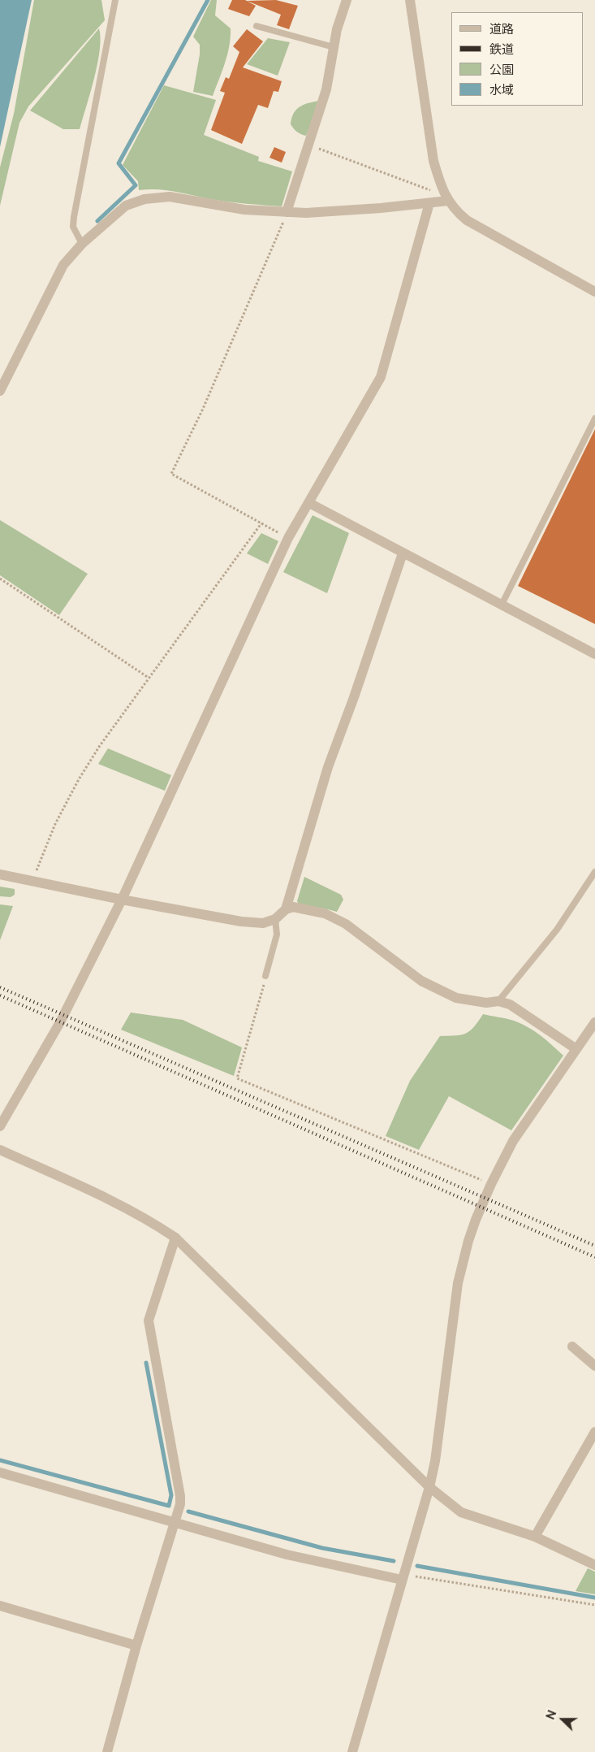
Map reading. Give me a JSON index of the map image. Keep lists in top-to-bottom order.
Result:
{
  "legend": [
    "道路",
    "鉄道",
    "公園",
    "水域"
  ],
  "north": "left"
}
